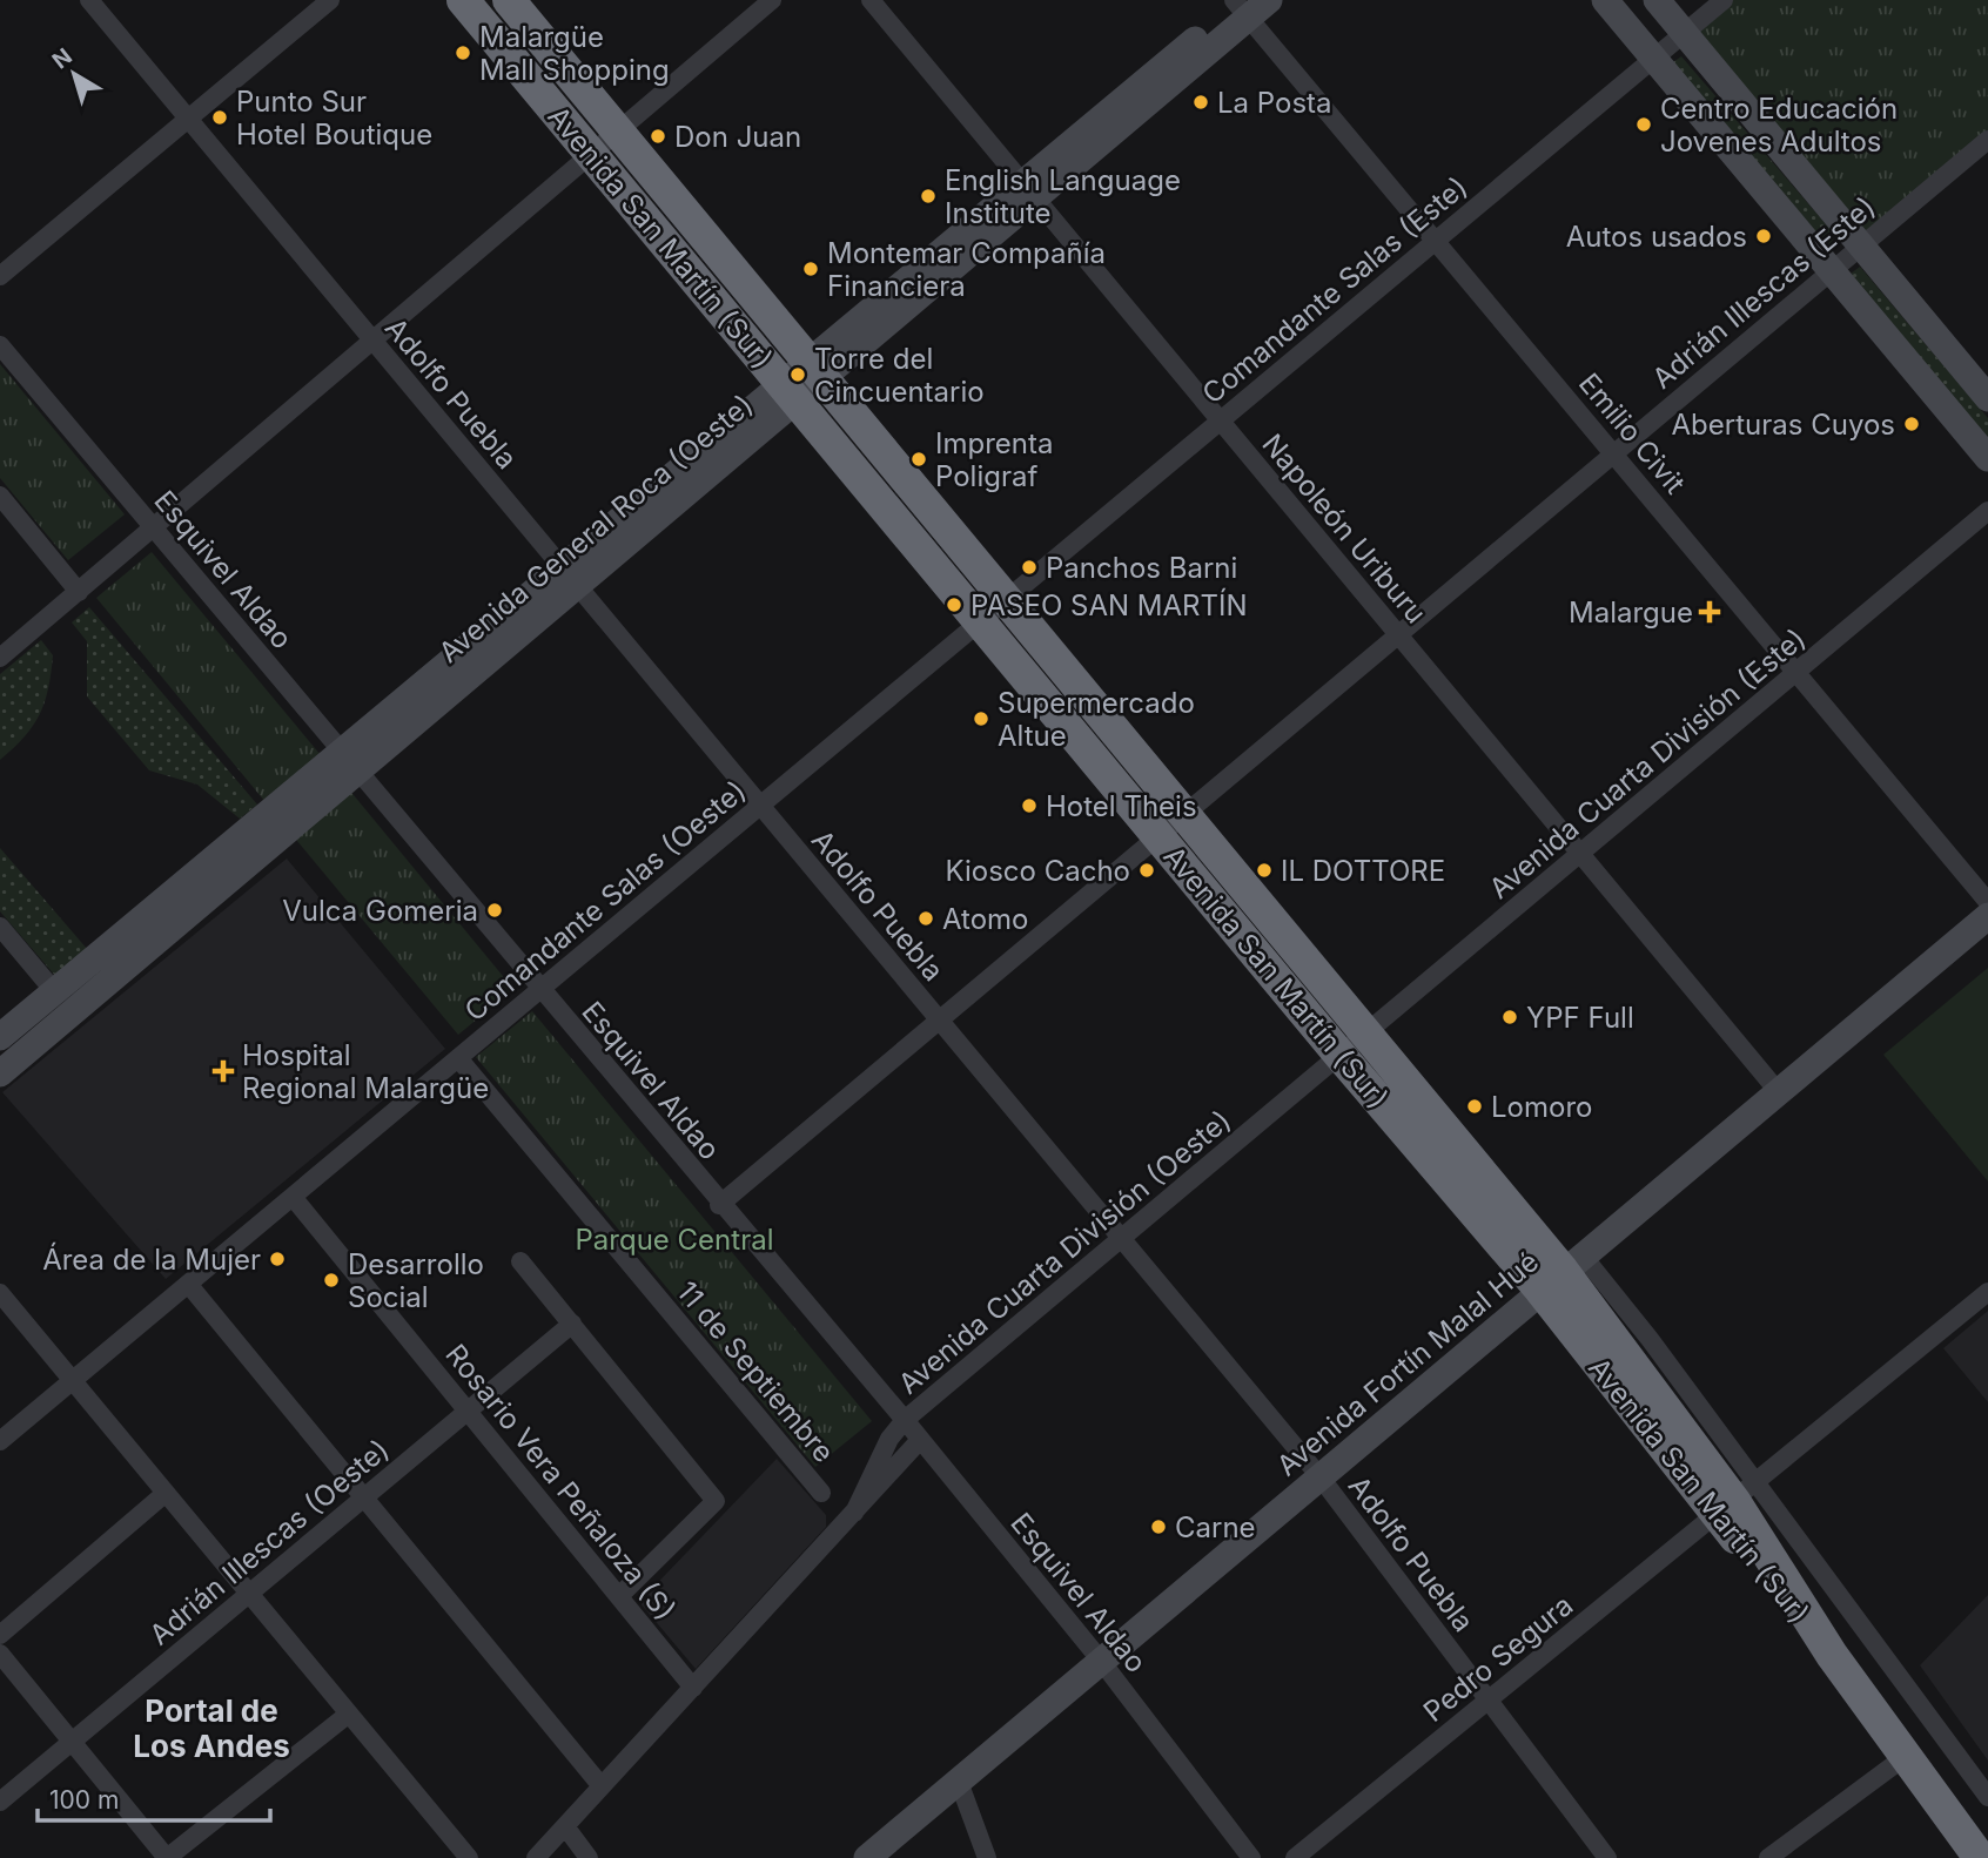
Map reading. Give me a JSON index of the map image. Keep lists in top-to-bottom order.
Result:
{
  "streets": {
    "highway": ["Avenida San Martín (Sur)"],
    "main road": ["Avenida General Roca (Oeste)", "Avenida Fortín Malal Hué"],
    "street": [
      "Comandante Salas (Este)",
      "Adrián Illescas (Este)",
      "Adolfo Puebla",
      "Emilio Civit",
      "Napoleón Uriburu",
      "Esquivel Aldao",
      "Avenida Cuarta División (Este)",
      "Comandante Salas (Oeste)",
      "Avenida Cuarta División (Oeste)",
      "11 de Septiembre",
      "Rosario Vera Peñaloza (S)",
      "Adrián Illescas (Oeste)",
      "Pedro Segura"
    ]
  },
  "crossings": [
    ["Avenida San Martín (Sur)", "Comandante Salas (Este)"],
    ["Avenida San Martín (Sur)", "Adrián Illescas (Este)"],
    ["Avenida San Martín (Sur)", "Avenida General Roca (Oeste)"],
    ["Avenida San Martín (Sur)", "Avenida Cuarta División (Este)"],
    ["Avenida San Martín (Sur)", "Comandante Salas (Oeste)"],
    ["Avenida San Martín (Sur)", "Avenida Cuarta División (Oeste)"],
    ["Avenida San Martín (Sur)", "Avenida Fortín Malal Hué"],
    ["Avenida San Martín (Sur)", "Pedro Segura"],
    ["Comandante Salas (Este)", "Emilio Civit"],
    ["Comandante Salas (Este)", "Napoleón Uriburu"],
    ["Comandante Salas (Este)", "Comandante Salas (Oeste)"],
    ["Adrián Illescas (Este)", "Emilio Civit"],
    ["Adrián Illescas (Este)", "Napoleón Uriburu"],
    ["Adolfo Puebla", "Avenida General Roca (Oeste)"],
    ["Adolfo Puebla", "Comandante Salas (Oeste)"],
    ["Adolfo Puebla", "Avenida Cuarta División (Oeste)"],
    ["Adolfo Puebla", "Avenida Fortín Malal Hué"],
    ["Adolfo Puebla", "Pedro Segura"],
    ["Emilio Civit", "Avenida General Roca (Oeste)"],
    ["Emilio Civit", "Avenida Cuarta División (Este)"],
    ["Avenida General Roca (Oeste)", "Napoleón Uriburu"],
    ["Avenida General Roca (Oeste)", "Esquivel Aldao"],
    ["Napoleón Uriburu", "Avenida Cuarta División (Este)"],
    ["Napoleón Uriburu", "Avenida Fortín Malal Hué"],
    ["Esquivel Aldao", "Comandante Salas (Oeste)"],
    ["Esquivel Aldao", "Avenida Cuarta División (Oeste)"],
    ["Esquivel Aldao", "Avenida Fortín Malal Hué"],
    ["Avenida Cuarta División (Este)", "Avenida Cuarta División (Oeste)"],
    ["Comandante Salas (Oeste)", "11 de Septiembre"],
    ["Comandante Salas (Oeste)", "Rosario Vera Peñaloza (S)"],
    ["Avenida Cuarta División (Oeste)", "Rosario Vera Peñaloza (S)"],
    ["Rosario Vera Peñaloza (S)", "Adrián Illescas (Oeste)"]
  ],
  "districts": ["Portal de Los Andes"],
  "parks": ["Parque Central"],
  "places": {
    "other": [
      "Malargüe Mall Shopping",
      "La Posta",
      "Punto Sur Hotel Boutique",
      "Centro Educación Jovenes Adultos",
      "Don Juan",
      "English Language Institute",
      "Autos usados",
      "Montemar Compañía Financiera",
      "Torre del Cincuentario",
      "Aberturas Cuyos",
      "Imprenta Poligraf",
      "Panchos Barni",
      "PASEO SAN MARTÍN",
      "Supermercado Altue",
      "Hotel Theis",
      "Kiosco Cacho",
      "IL DOTTORE",
      "Vulca Gomeria",
      "Atomo",
      "YPF Full",
      "Lomoro",
      "Área de la Mujer",
      "Desarrollo Social",
      "Carne"
    ],
    "health": ["Malargue", "Hospital Regional Malargüe"]
  },
  "scale_bar": "100 m",
  "north": "top left"
}
